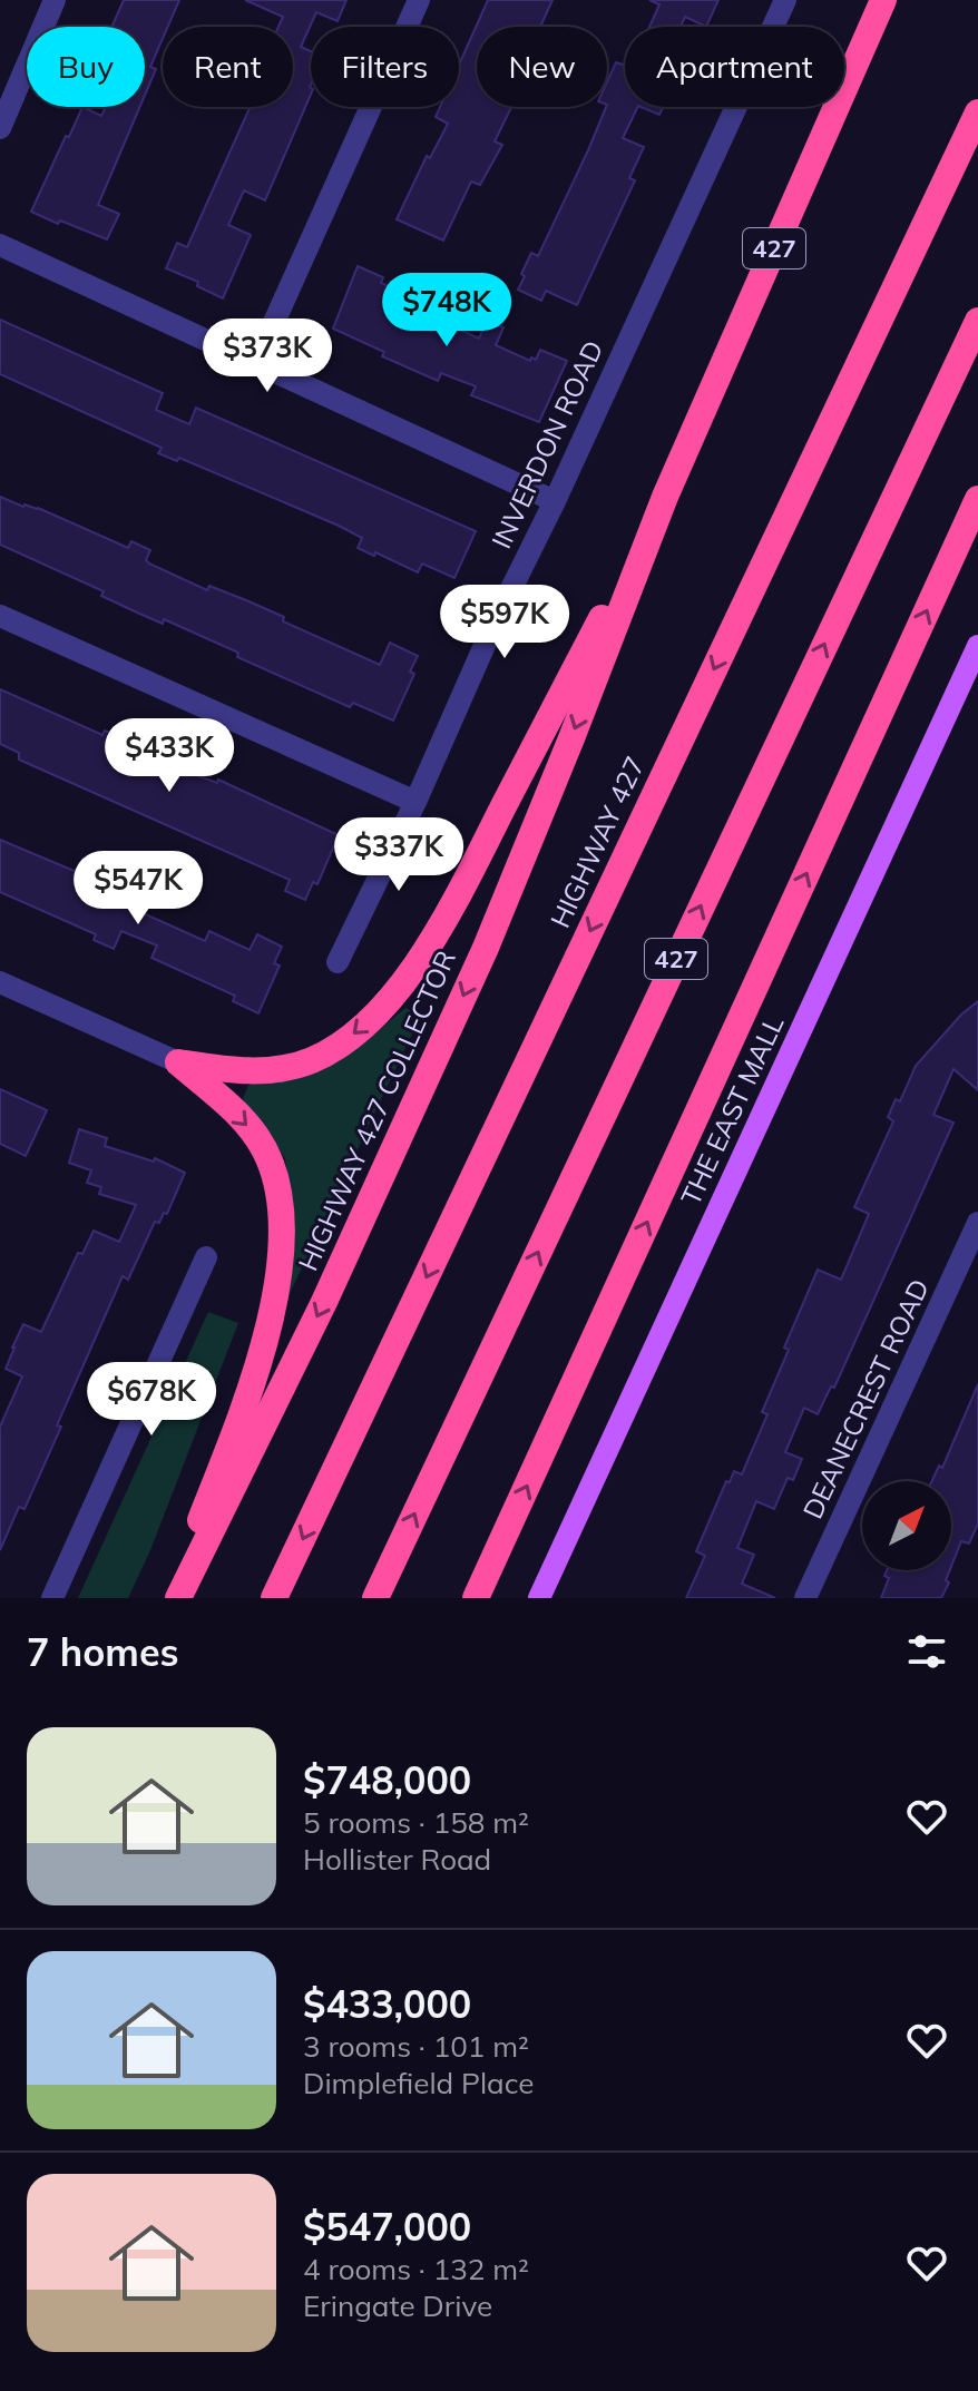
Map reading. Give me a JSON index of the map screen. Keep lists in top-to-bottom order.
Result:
{
  "streets": {
    "highway": ["427", "HIGHWAY 427", "HIGHWAY 427 COLLECTOR"],
    "main road": ["THE EAST MALL"],
    "street": ["INVERDON ROAD", "DEANECREST ROAD"]
  },
  "north": "top right",
  "page": {
    "chip": [
      "Buy",
      "Rent",
      "Filters",
      "New",
      "Apartment"
    ],
    "price": [
      "$748K",
      "$373K",
      "$597K",
      "$433K",
      "$337K",
      "$547K",
      "$678K"
    ],
    "heading": "7 homes",
    "list": [
      {
        "name": "$748,000",
        "note": "5 rooms · 158 m² · Hollister Road"
      },
      {
        "name": "$433,000",
        "note": "3 rooms · 101 m² · Dimplefield Place"
      },
      {
        "name": "$547,000",
        "note": "4 rooms · 132 m² · Eringate Drive"
      }
    ]
  }
}
